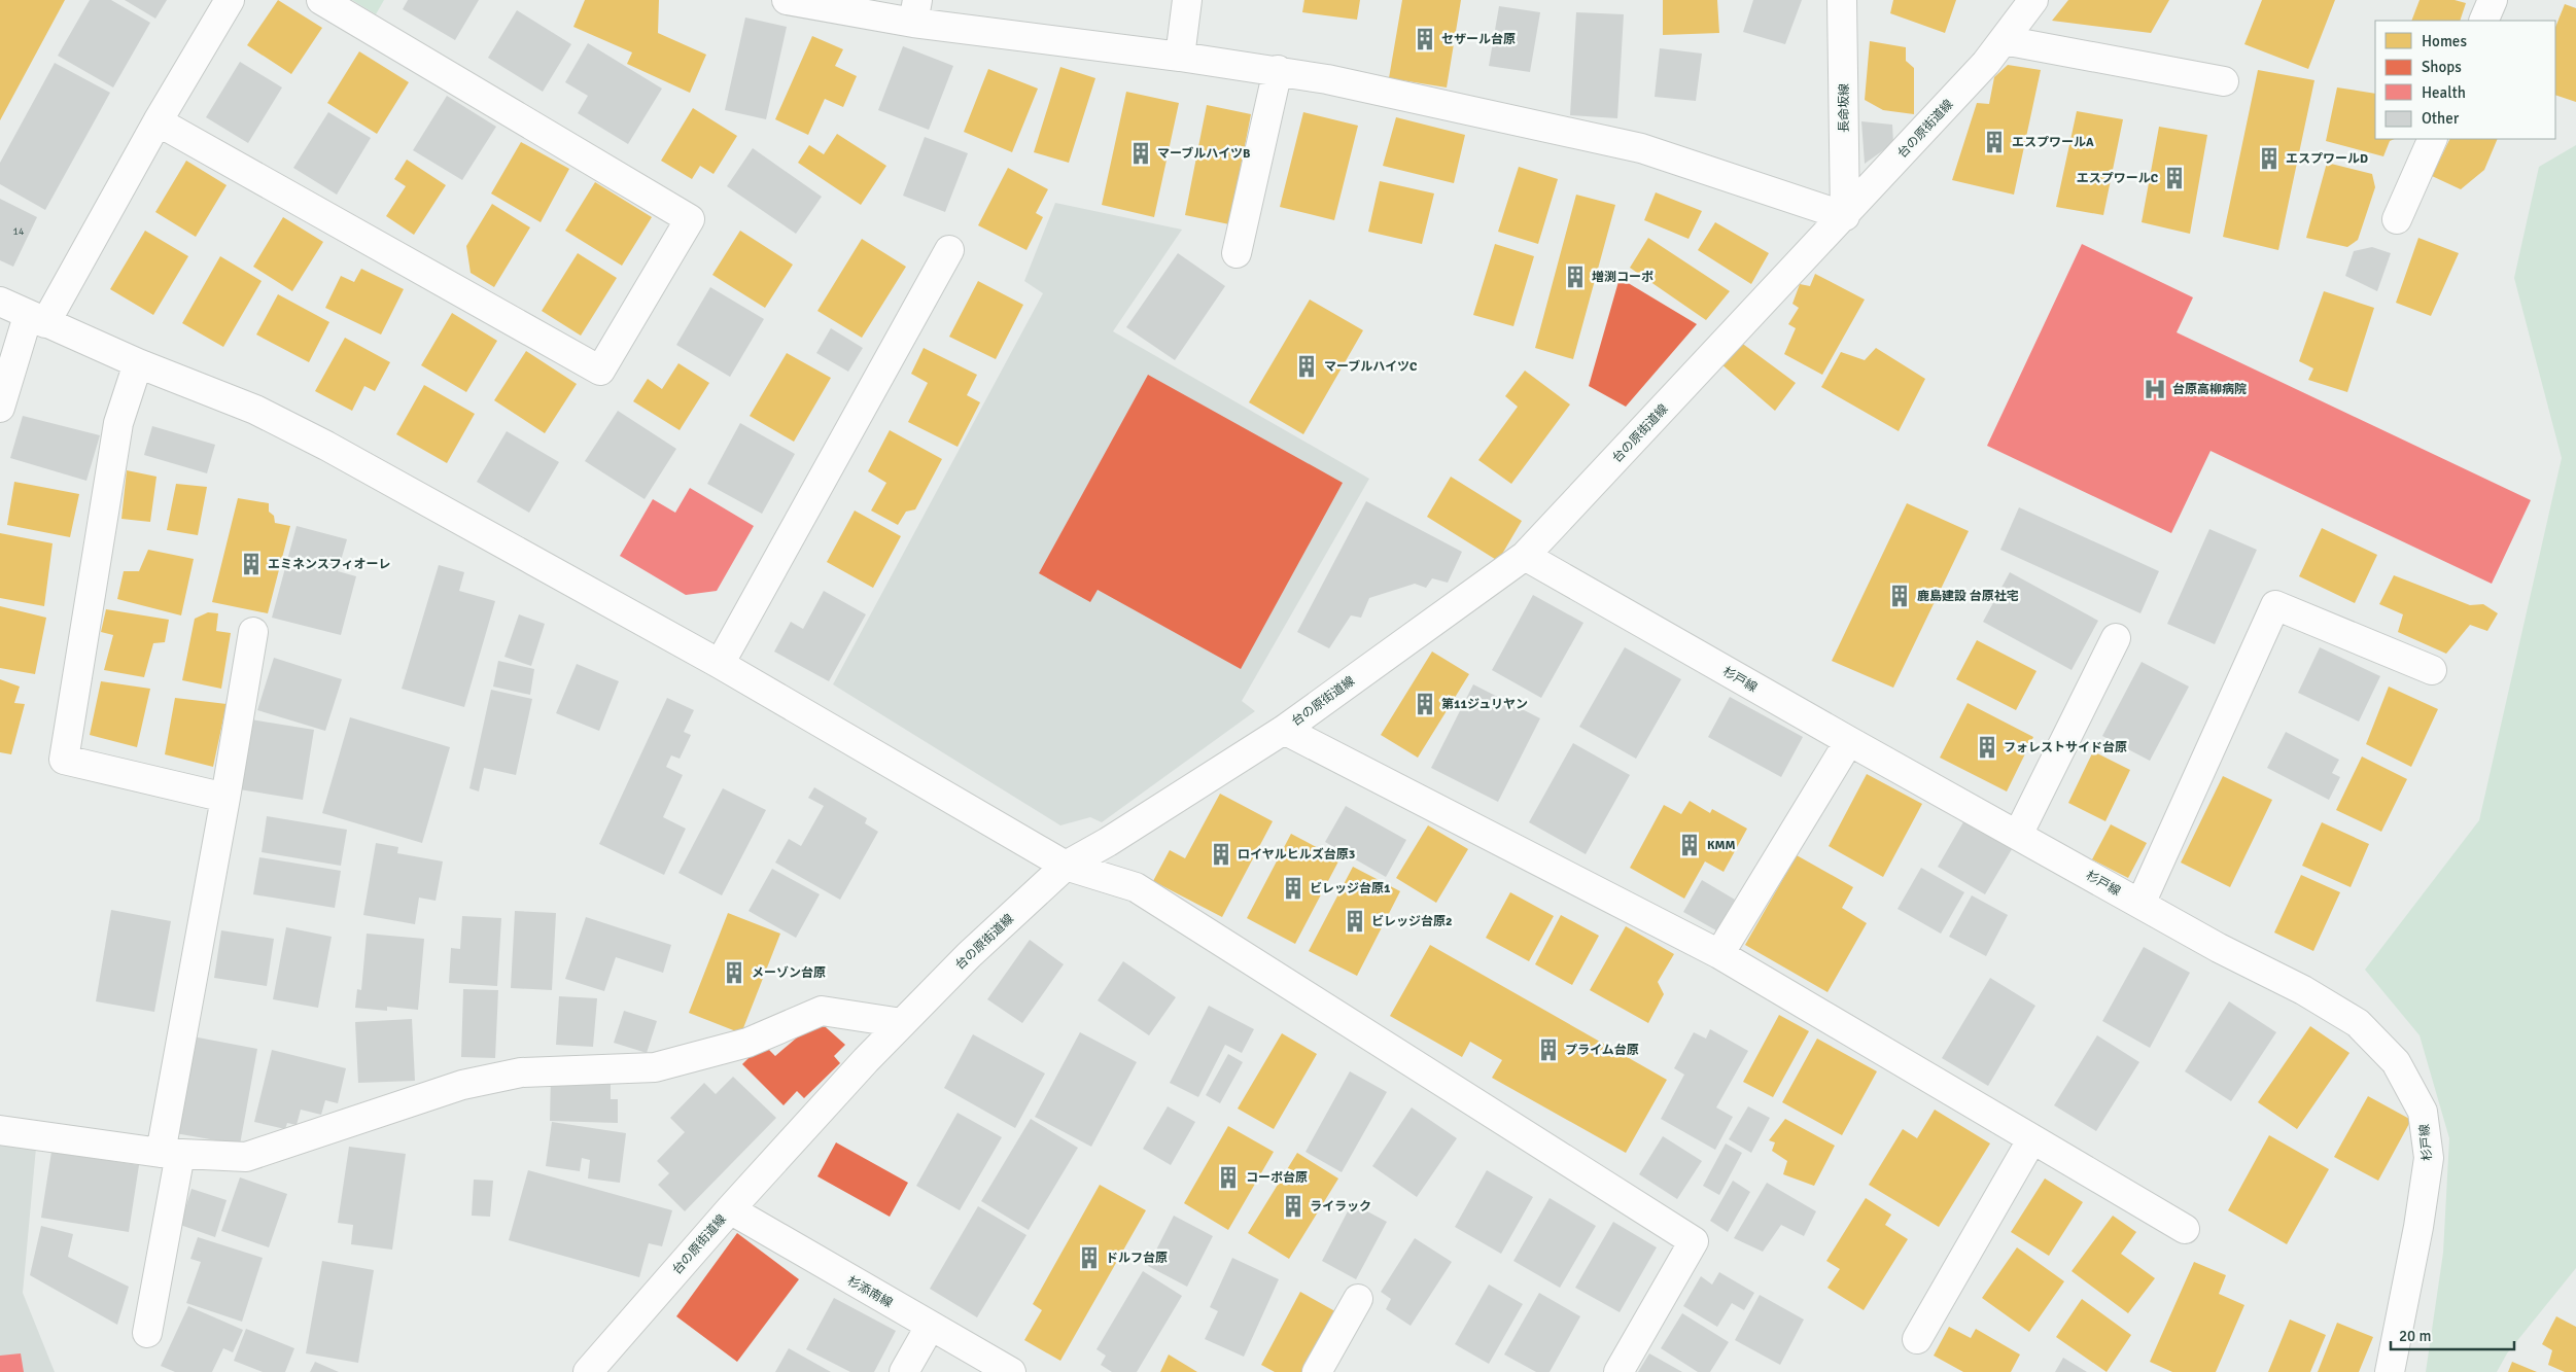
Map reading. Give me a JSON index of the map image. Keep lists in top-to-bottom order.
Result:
{
  "streets": {
    "street": [
      "長命坂線",
      "台の原街道線",
      "杉戸線",
      "杉添南線"
    ]
  },
  "crossings": [
    ["長命坂線", "台の原街道線"],
    ["台の原街道線", "杉戸線"],
    ["台の原街道線", "杉添南線"]
  ],
  "places": {
    "building": [
      "セザール台原",
      "エスプワールA",
      "マーブルハイツB",
      "エスプワールD",
      "エスプワールC",
      "増渕コーポ",
      "マーブルハイツC",
      "エミネンスフィオーレ",
      "鹿島建設 台原社宅",
      "第11ジュリヤン",
      "フォレストサイド台原",
      "KMM",
      "ロイヤルヒルズ台原3",
      "ビレッジ台原1",
      "ビレッジ台原2",
      "メーゾン台原",
      "プライム台原",
      "コーポ台原",
      "ライラック",
      "ドルフ台原"
    ],
    "hospital": ["台原高柳病院"]
  },
  "house_numbers": ["14"],
  "legend": [
    "Homes",
    "Shops",
    "Health",
    "Other"
  ],
  "scale_bar": "20 m"
}
